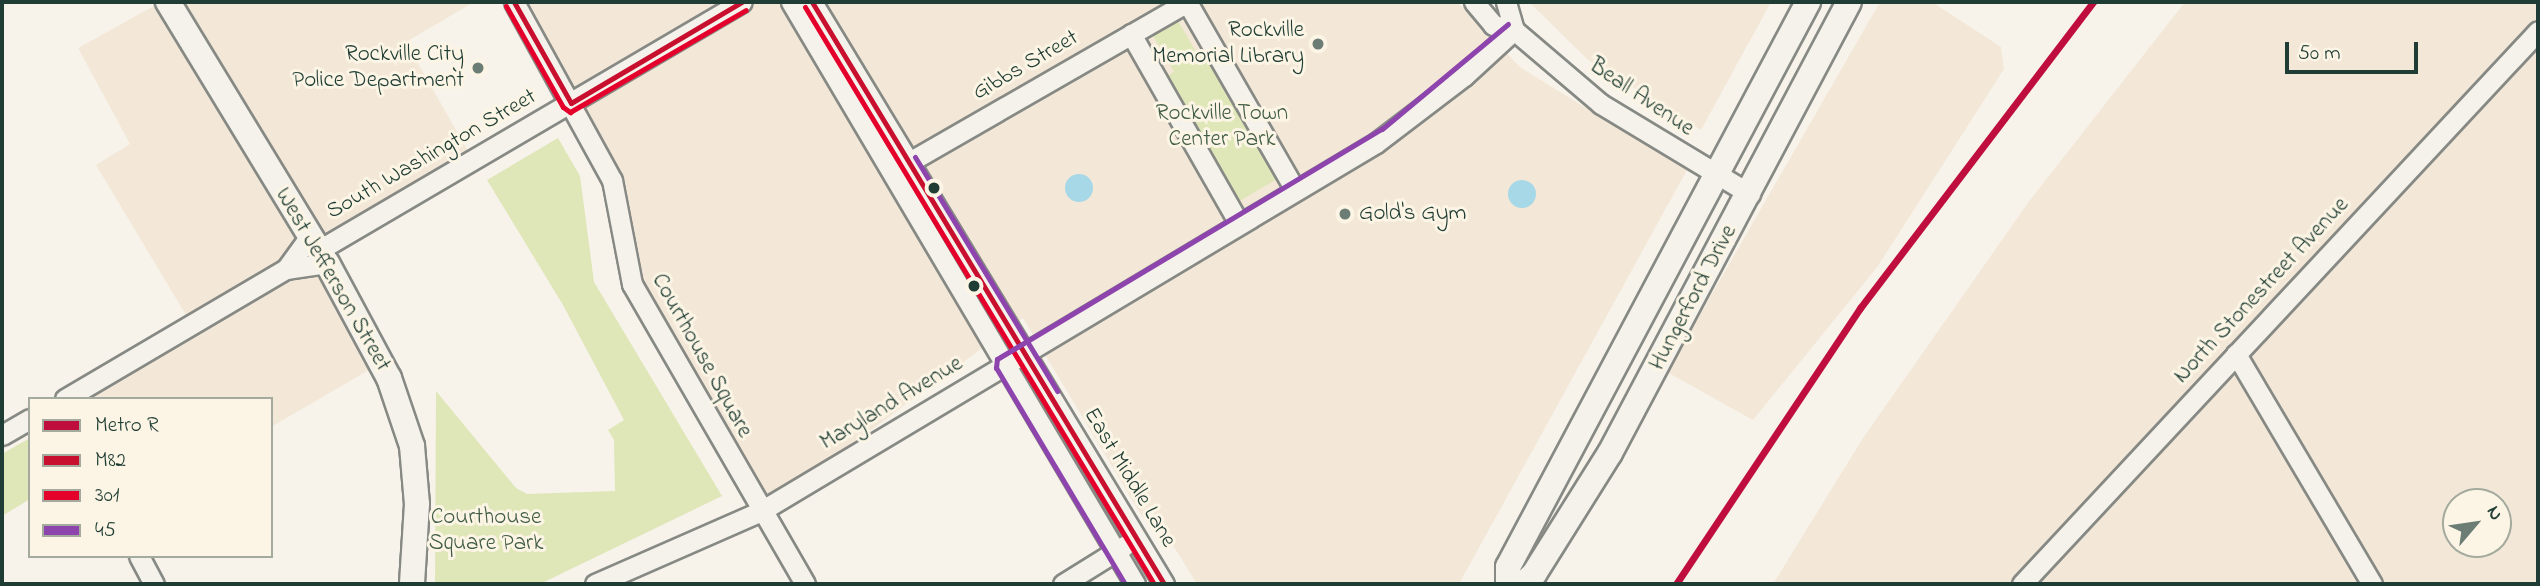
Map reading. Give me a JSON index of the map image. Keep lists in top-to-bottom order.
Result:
{
  "streets": {
    "main road": ["West Jefferson Street", "Hungerford Drive"],
    "street": [
      "Gibbs Street",
      "Beall Avenue",
      "South Washington Street",
      "North Stonestreet Avenue",
      "Courthouse Square",
      "Maryland Avenue",
      "East Middle Lane"
    ]
  },
  "crossings": [
    ["Gibbs Street", "East Middle Lane"],
    ["Beall Avenue", "Hungerford Drive"],
    ["Beall Avenue", "Maryland Avenue"],
    ["South Washington Street", "West Jefferson Street"],
    ["South Washington Street", "Courthouse Square"],
    ["Courthouse Square", "Maryland Avenue"],
    ["Maryland Avenue", "East Middle Lane"]
  ],
  "parks": ["Rockville Town Center Park", "Courthouse Square Park"],
  "places": ["Rockville Memorial Library", "Rockville City Police Department", "Gold's Gym"],
  "lines": [
    "metro line R",
    "transit line M82",
    "transit line 301",
    "transit line 45"
  ],
  "legend": [
    "Metro R",
    "M82",
    "301",
    "45"
  ],
  "scale_bar": "50 m",
  "north": "top right"
}
